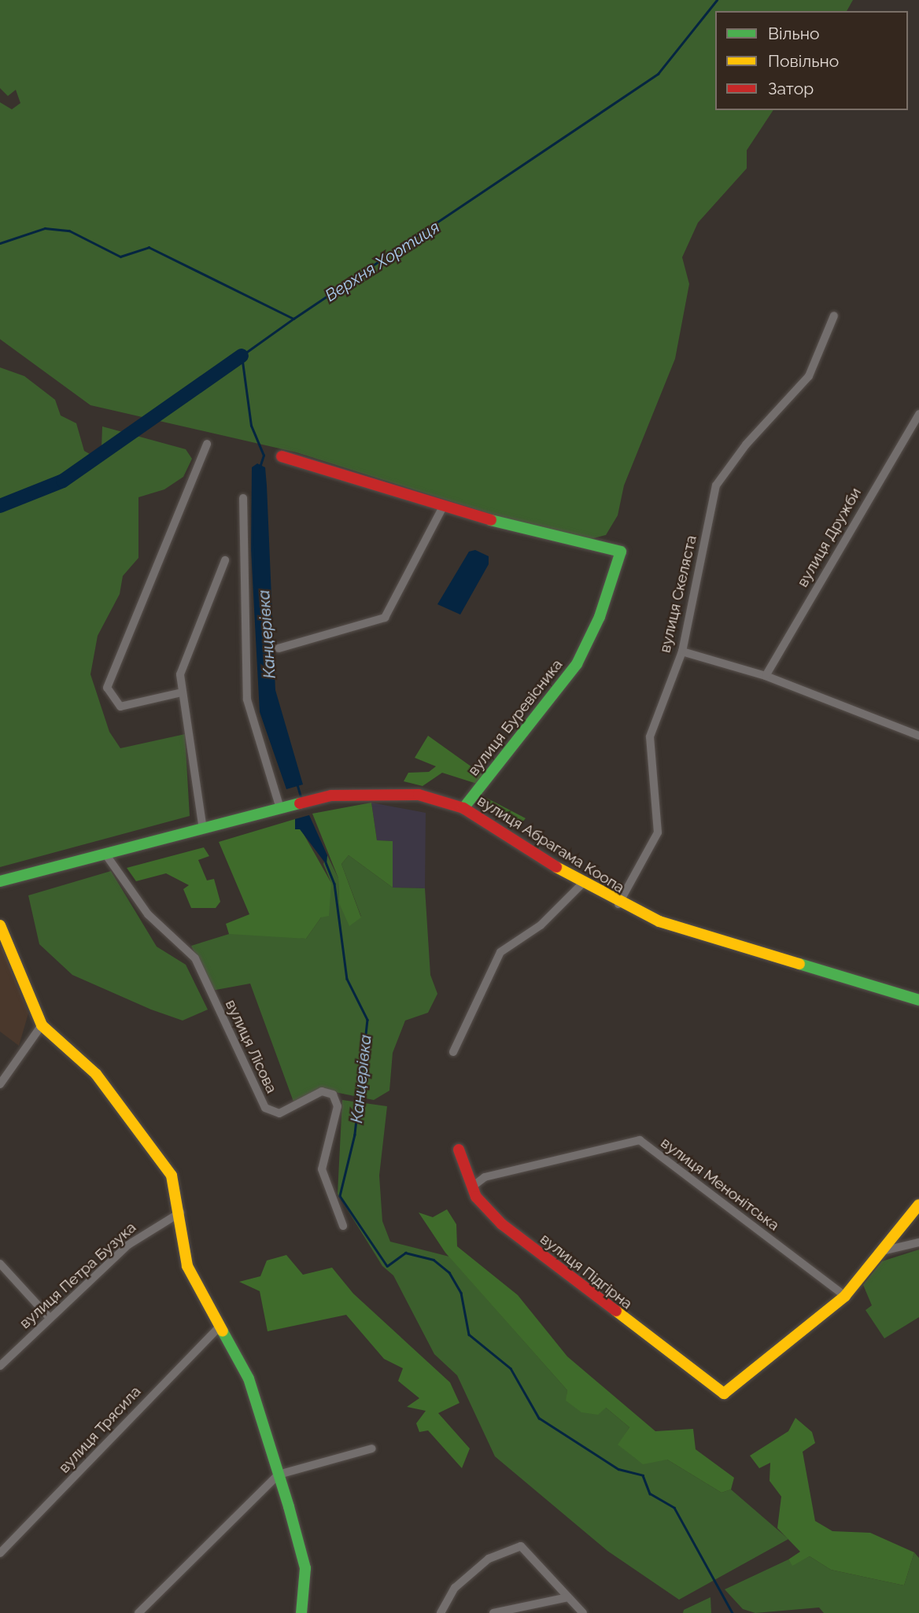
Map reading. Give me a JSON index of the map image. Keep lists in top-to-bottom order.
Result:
{
  "streets": {
    "street": [
      "вулиця Дружби",
      "вулиця Скеляста",
      "вулиця Буревісника",
      "вулиця Абрагама Коопа",
      "вулиця Лісова",
      "вулиця Менонітська",
      "вулиця Підгірна",
      "вулиця Петра Бузука",
      "вулиця Трясила"
    ]
  },
  "crossings": [
    ["вулиця Скеляста", "вулиця Абрагама Коопа"],
    ["вулиця Буревісника", "вулиця Абрагама Коопа"],
    ["вулиця Абрагама Коопа", "вулиця Лісова"],
    ["вулиця Менонітська", "вулиця Підгірна"]
  ],
  "water": ["Верхня Хортиця", "Канцерівка"],
  "legend": ["Вільно", "Повільно", "Затор"]
}
